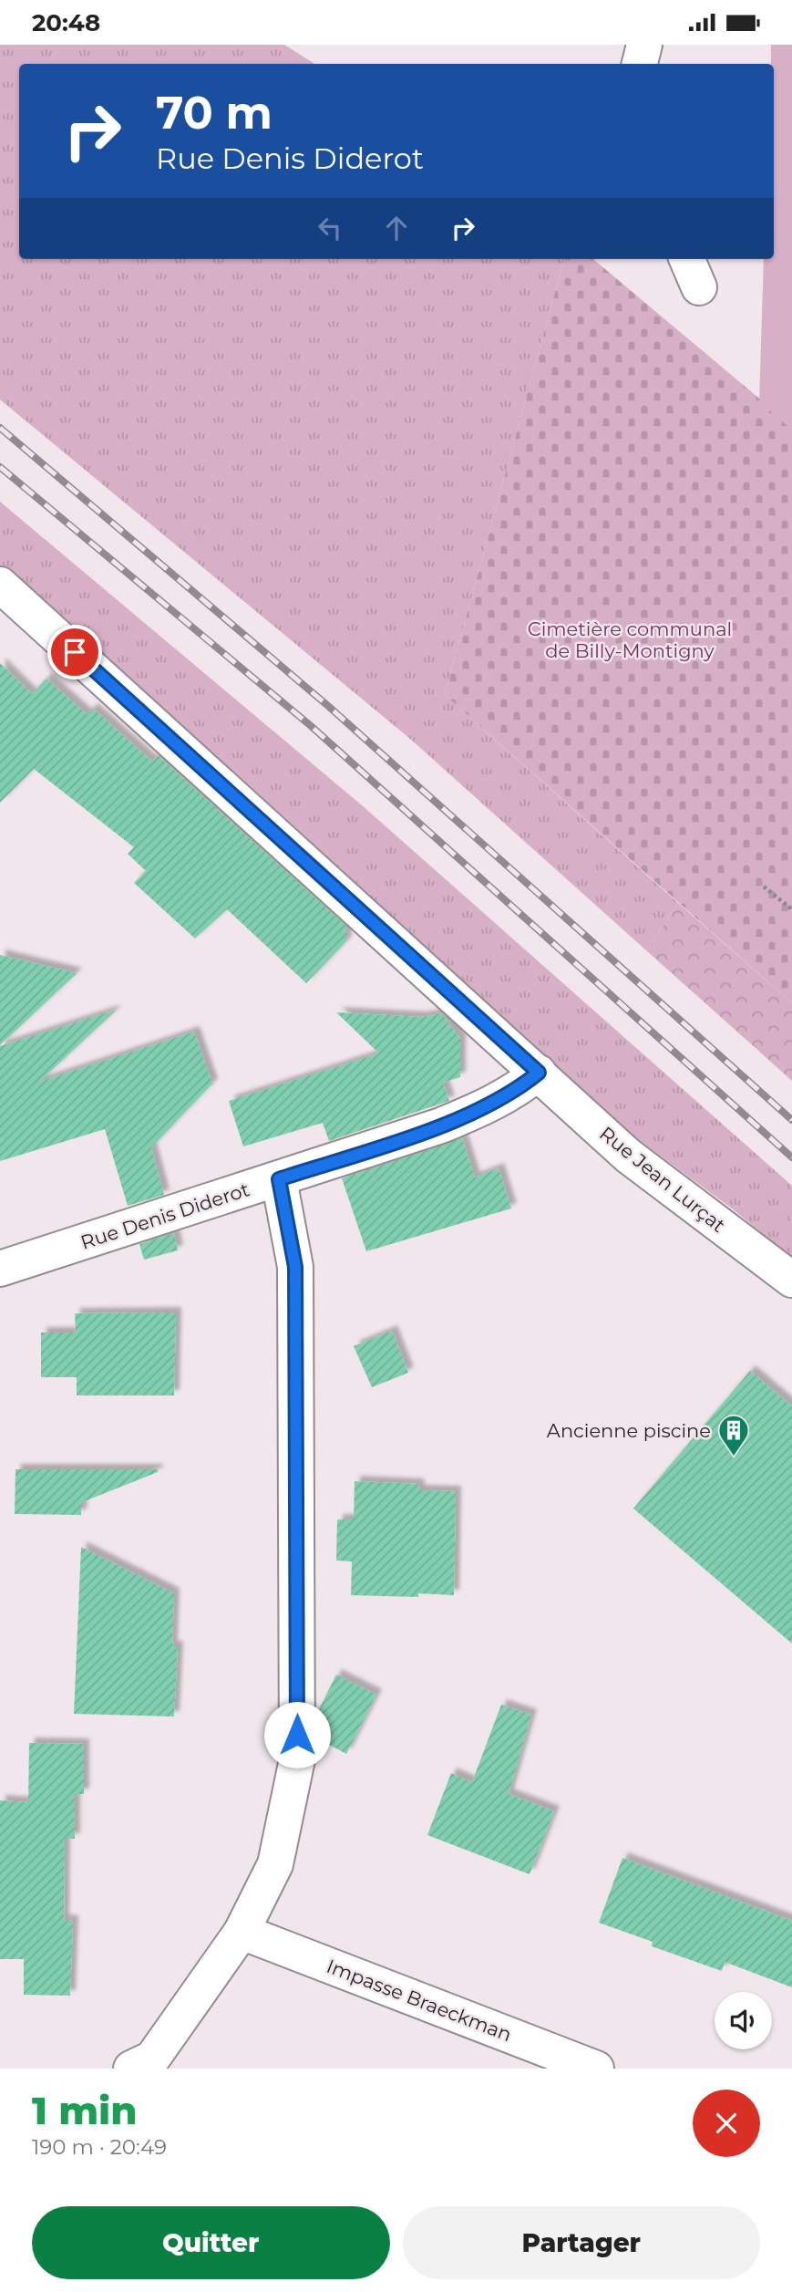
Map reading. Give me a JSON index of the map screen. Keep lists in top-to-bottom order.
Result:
{
  "streets": {
    "street": ["Rue Jean Lurçat", "Rue Denis Diderot", "Impasse Braeckman"]
  },
  "crossings": [
    ["Rue Jean Lurçat", "Rue Denis Diderot"]
  ],
  "parks": ["Cimetière communal de Billy-Montigny"],
  "places": {
    "building": ["Ancienne piscine"]
  },
  "page": {
    "status": "20:48",
    "turn": ["70 m", "Rue Denis Diderot"],
    "heading": ["1 min", "190 m · 20:49"],
    "buttons": ["Quitter", "Partager"]
  }
}
